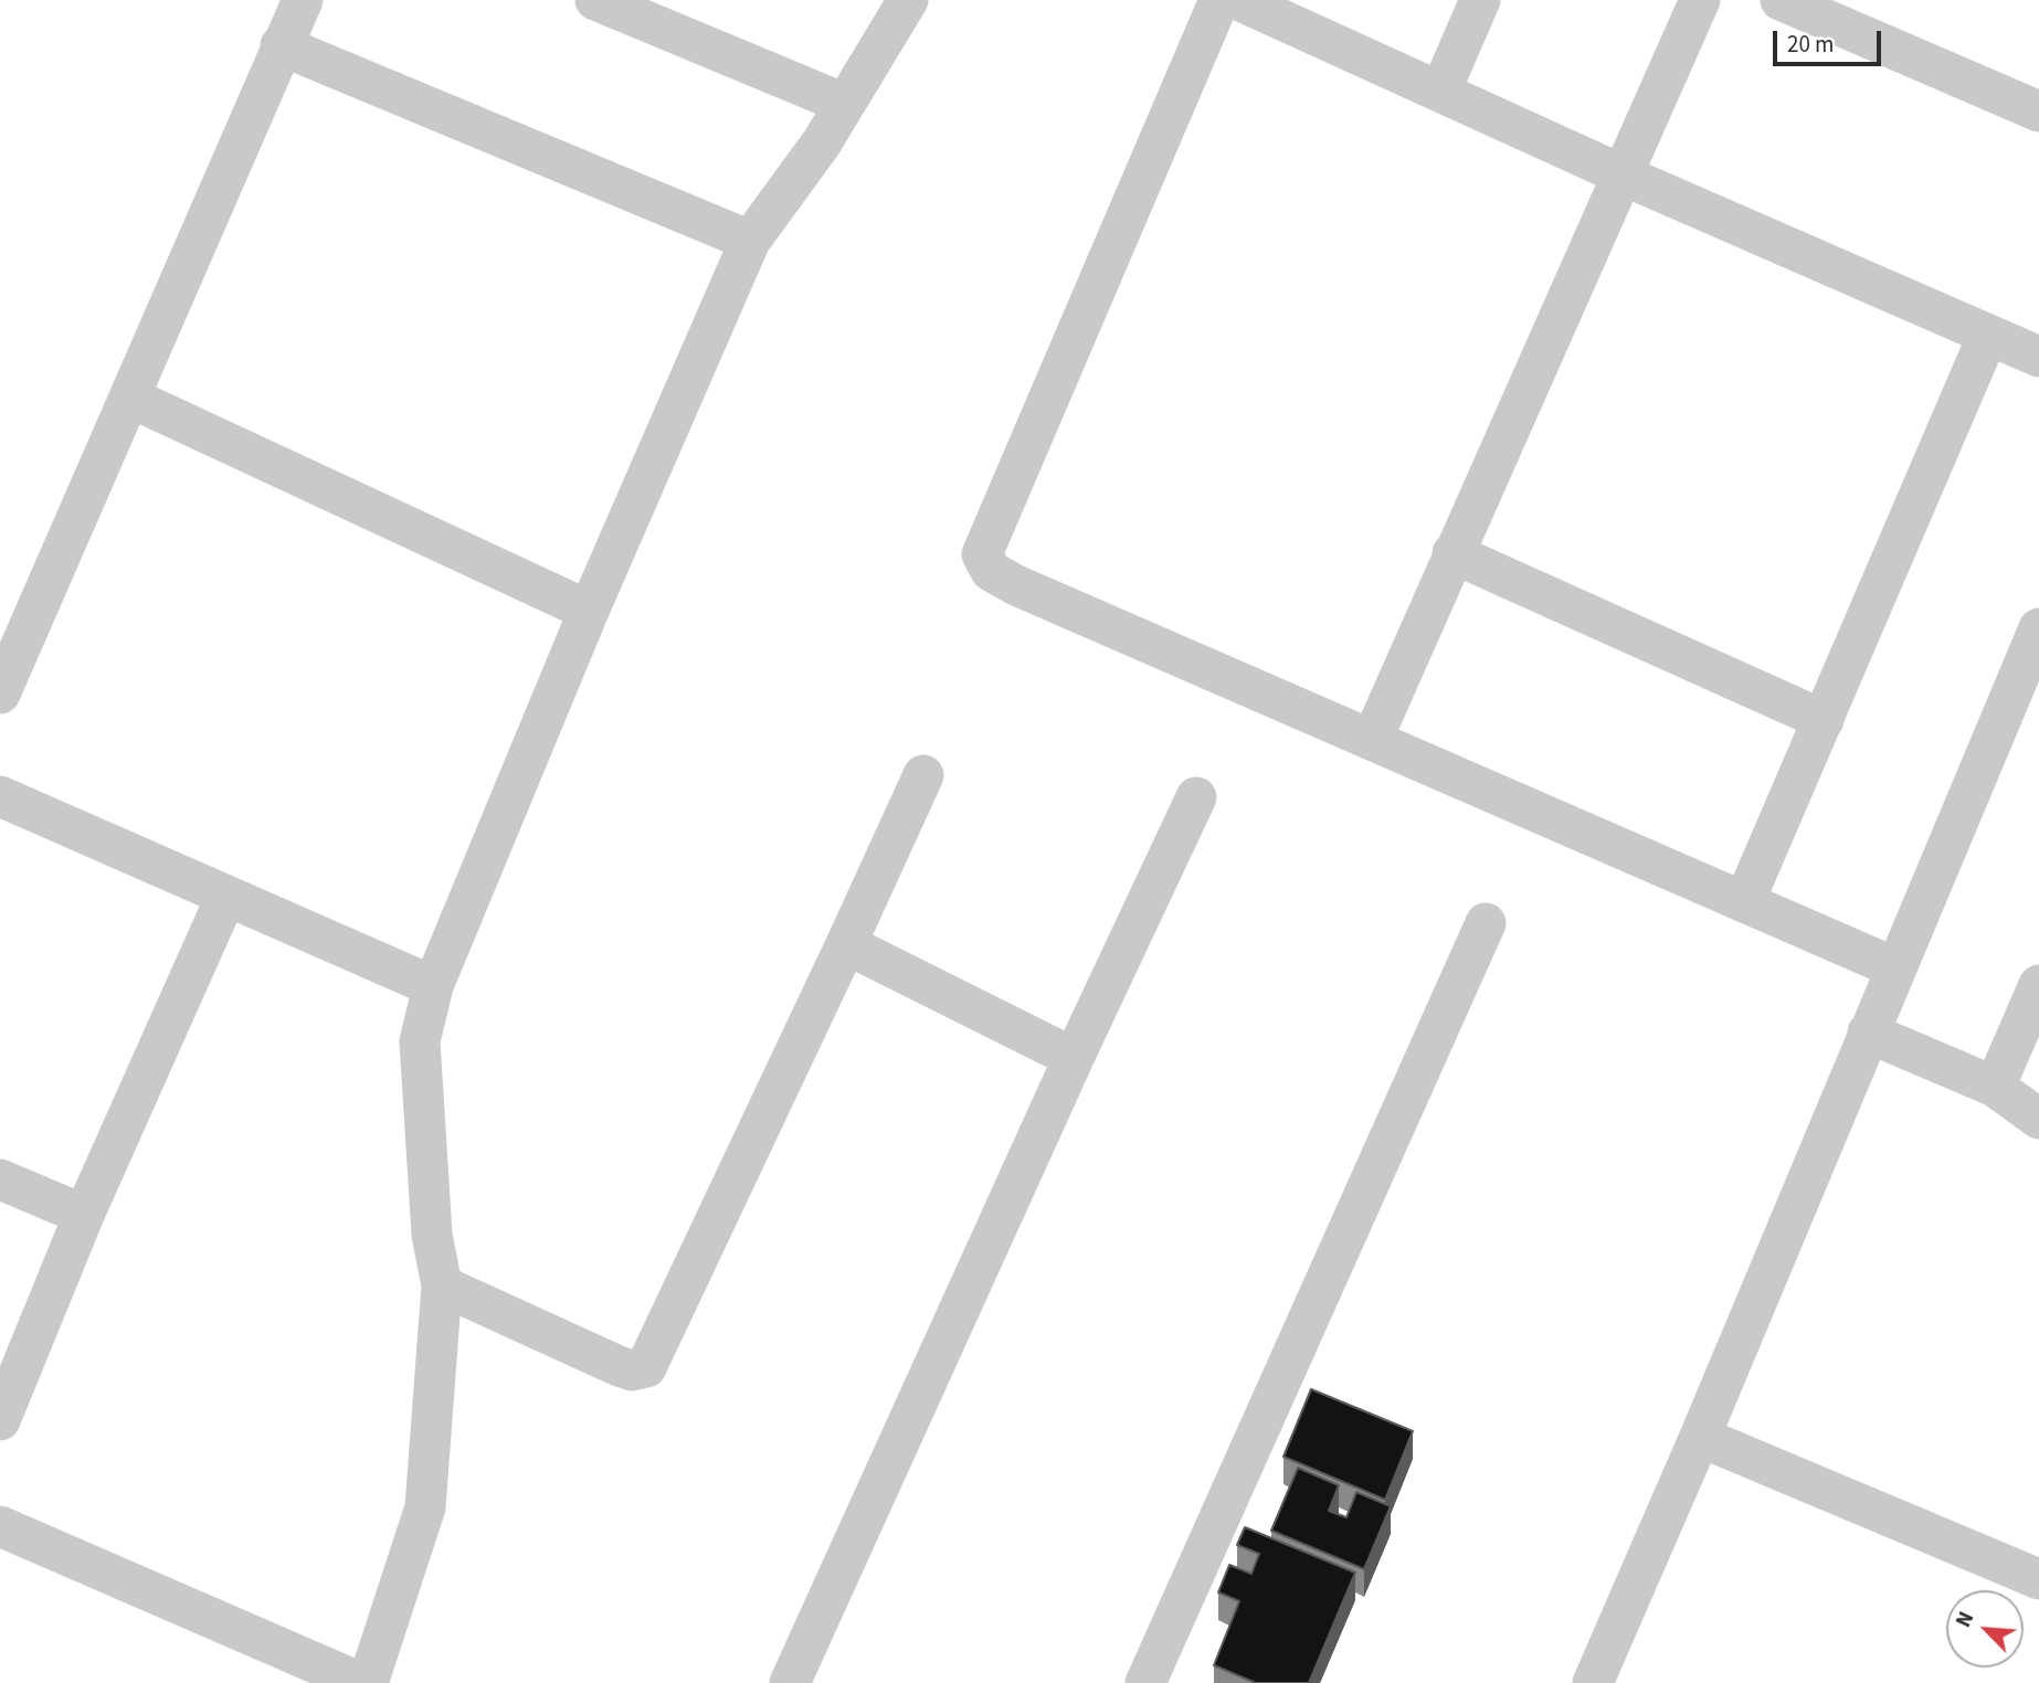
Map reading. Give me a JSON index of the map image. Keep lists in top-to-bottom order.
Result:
{
  "scale_bar": "20 m",
  "north": "top left"
}
